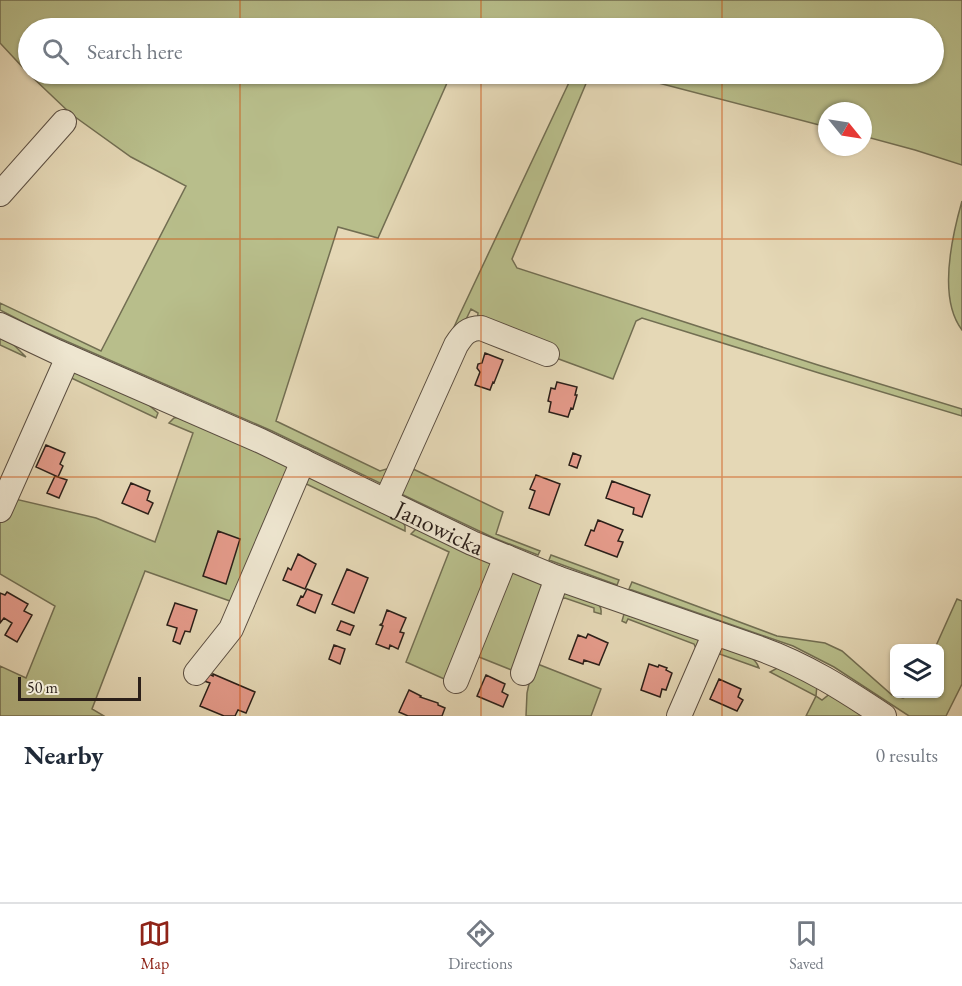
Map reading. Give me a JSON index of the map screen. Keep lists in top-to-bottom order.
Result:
{
  "streets": {
    "street": ["Janowicka"]
  },
  "scale_bar": "50 m",
  "north": "bottom right",
  "page": {
    "search": "Search here",
    "scale": "50 m",
    "heading": ["Nearby", "0 results"],
    "nav": ["Map", "Directions", "Saved"]
  }
}
